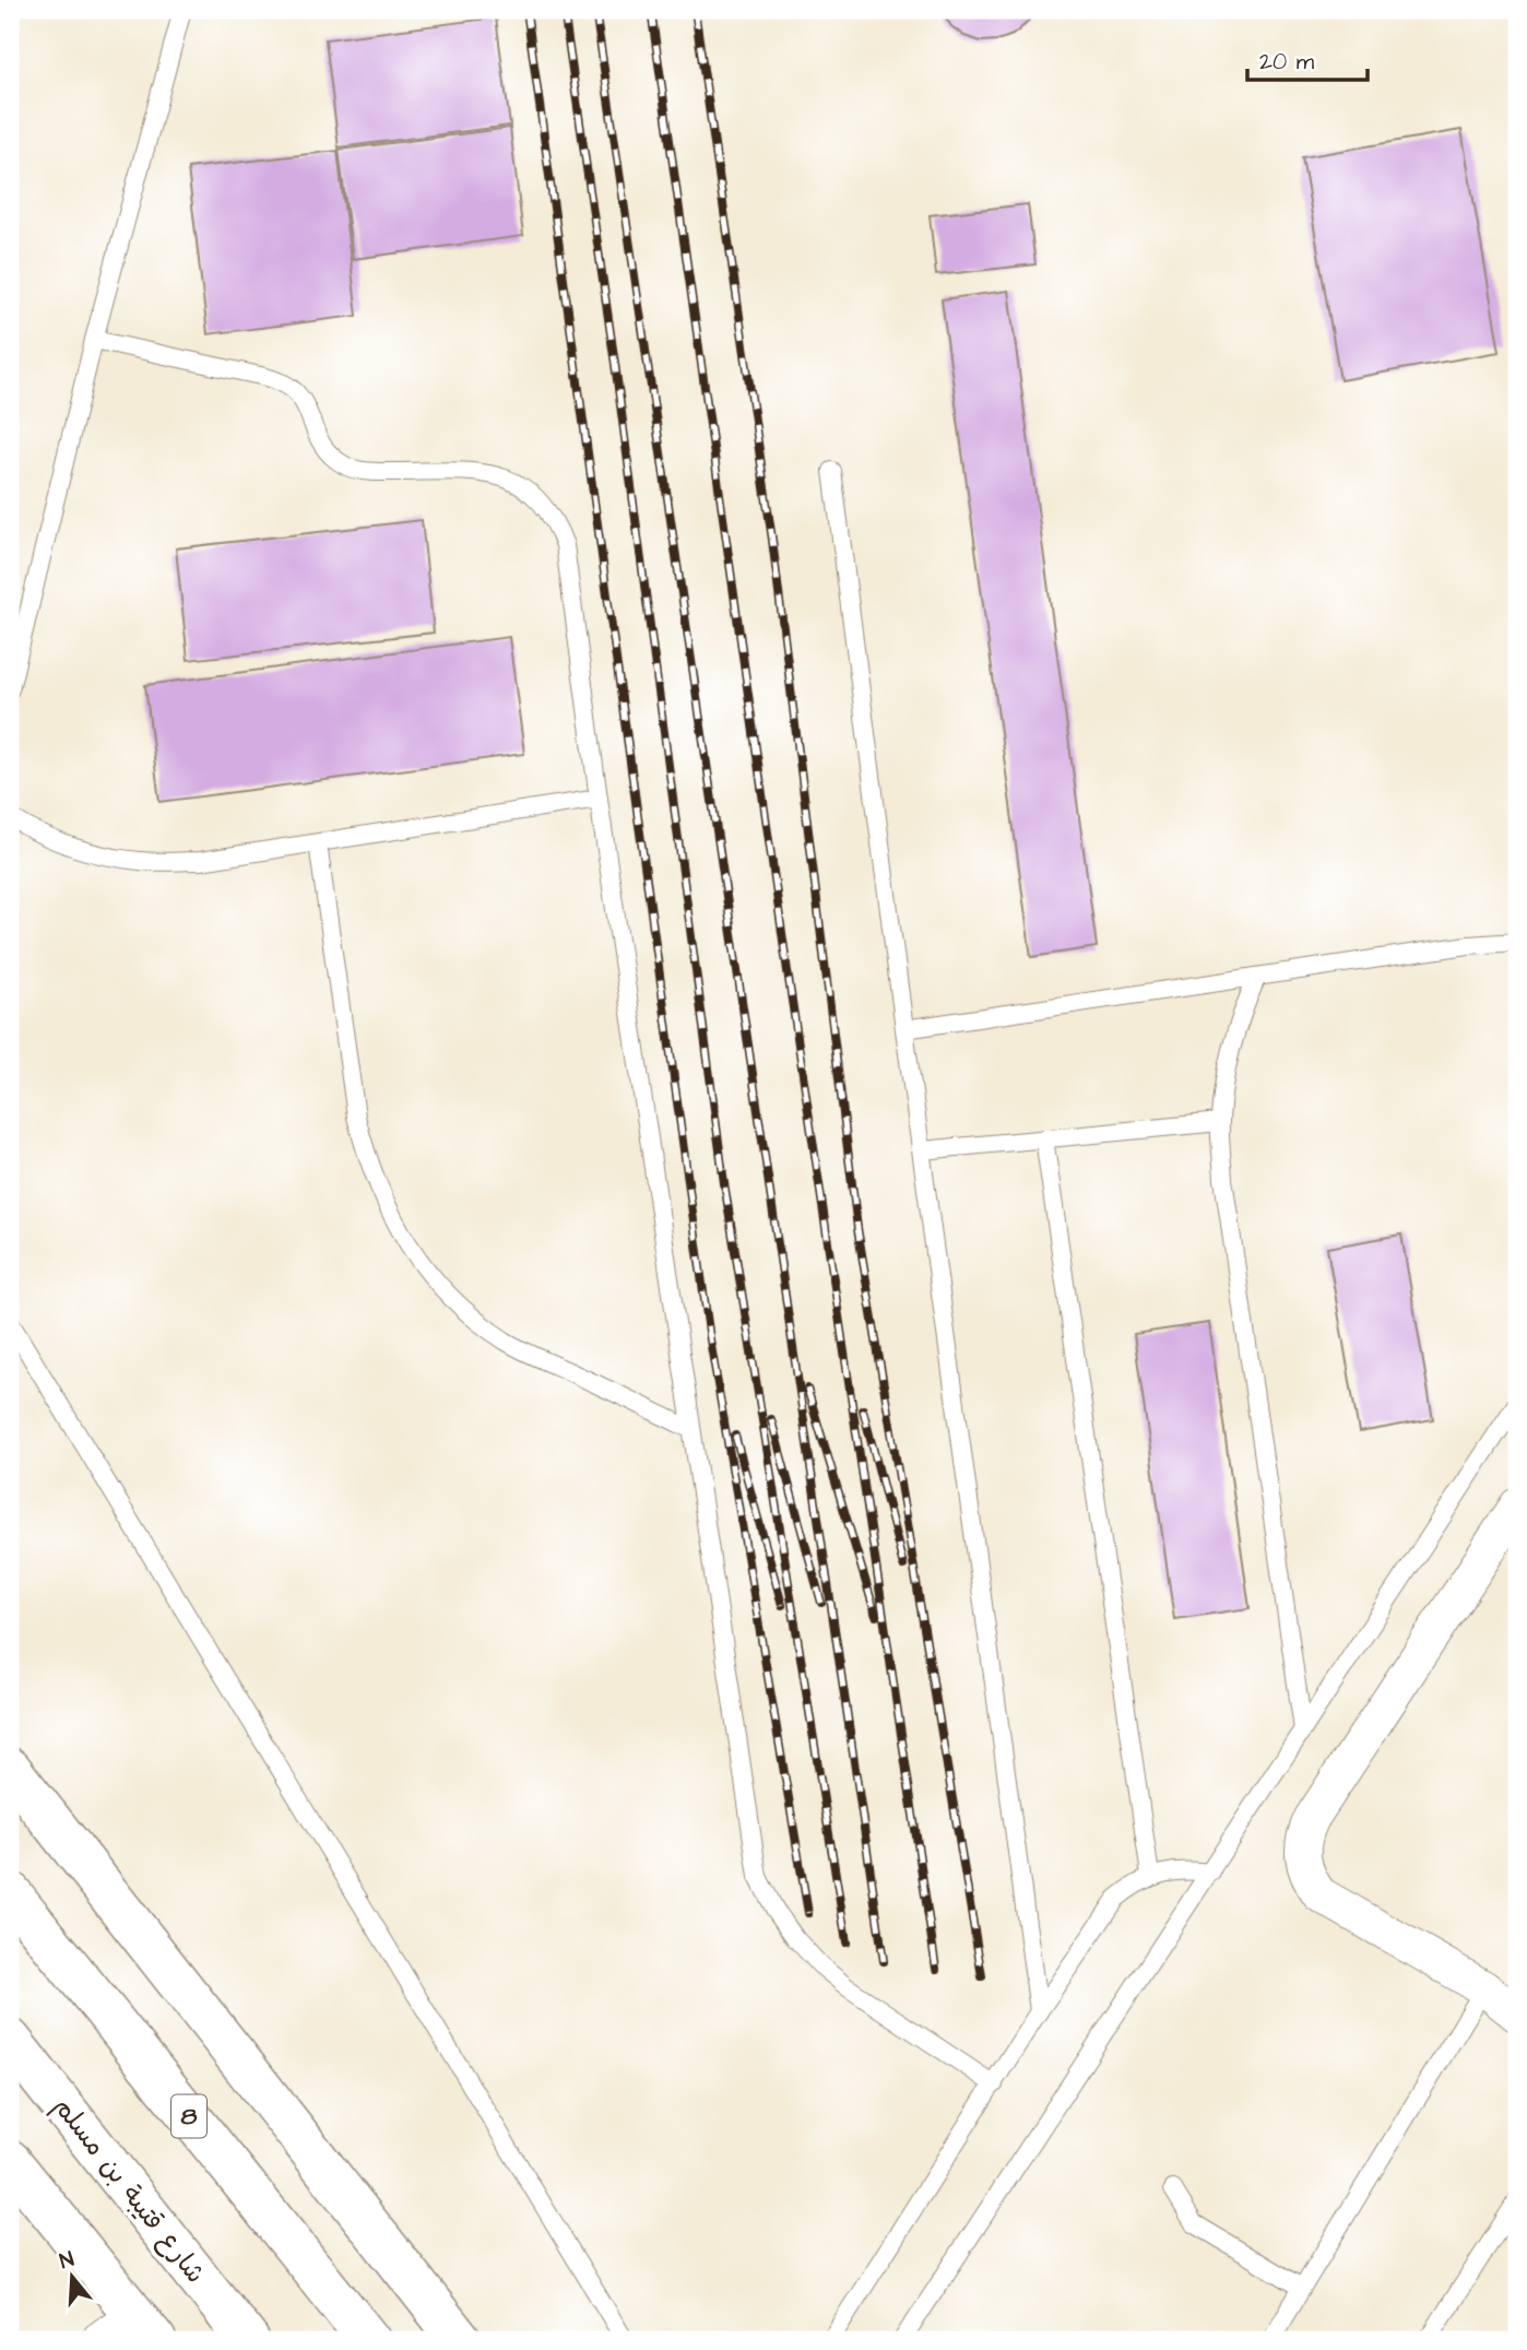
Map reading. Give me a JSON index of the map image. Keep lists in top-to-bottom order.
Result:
{
  "streets": {
    "main road": ["8", "شارع قتيبة بن مسلم"]
  },
  "scale_bar": "20 m",
  "north": "top"
}
